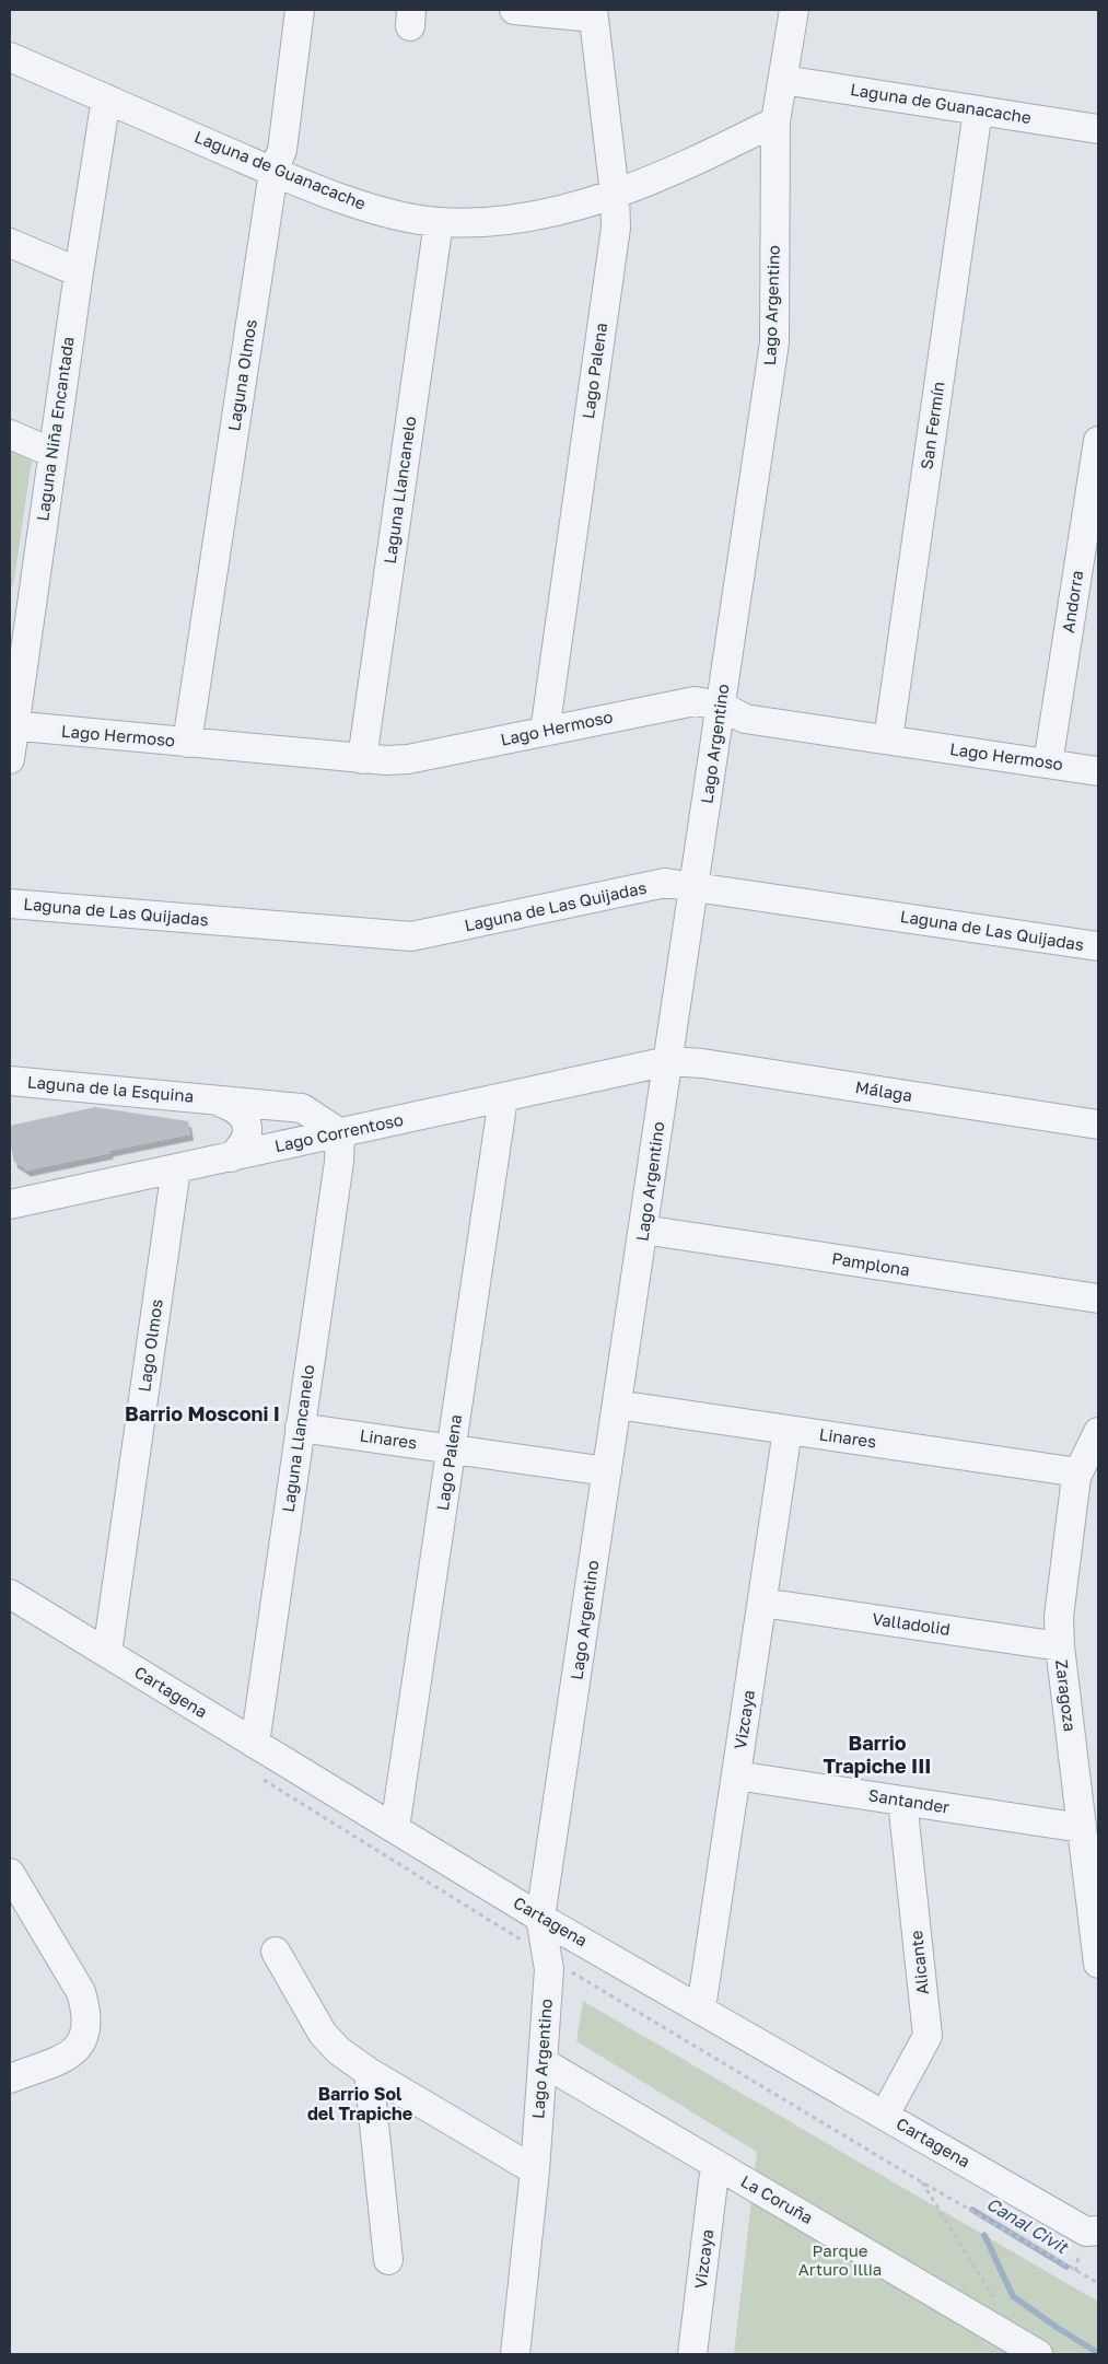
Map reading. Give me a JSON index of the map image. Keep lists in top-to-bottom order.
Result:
{
  "streets": {
    "street": [
      "Laguna de Guanacache",
      "Lago Argentino",
      "Lago Palena",
      "Laguna Olmos",
      "San Fermín",
      "Laguna Niña Encantada",
      "Laguna Llancanelo",
      "Andorra",
      "Lago Hermoso",
      "Laguna de Las Quijadas",
      "Laguna de la Esquina",
      "Málaga",
      "Lago Correntoso",
      "Pamplona",
      "Lago Olmos",
      "Linares",
      "Valladolid",
      "Cartagena",
      "Zaragoza",
      "Vizcaya",
      "Santander",
      "Alicante",
      "La Coruña"
    ]
  },
  "crossings": [
    ["Laguna de Guanacache", "Lago Argentino"],
    ["Laguna de Guanacache", "Lago Palena"],
    ["Laguna de Guanacache", "Laguna Olmos"],
    ["Laguna de Guanacache", "San Fermín"],
    ["Laguna de Guanacache", "Laguna Niña Encantada"],
    ["Laguna de Guanacache", "Laguna Llancanelo"],
    ["Lago Argentino", "Lago Hermoso"],
    ["Lago Argentino", "Laguna de Las Quijadas"],
    ["Lago Argentino", "Málaga"],
    ["Lago Argentino", "Lago Correntoso"],
    ["Lago Argentino", "Pamplona"],
    ["Lago Argentino", "Linares"],
    ["Lago Argentino", "Cartagena"],
    ["Lago Argentino", "La Coruña"],
    ["Lago Palena", "Lago Hermoso"],
    ["Lago Palena", "Lago Correntoso"],
    ["Lago Palena", "Linares"],
    ["Lago Palena", "Cartagena"],
    ["Laguna Olmos", "Lago Hermoso"],
    ["San Fermín", "Lago Hermoso"],
    ["Laguna Niña Encantada", "Lago Hermoso"],
    ["Laguna Llancanelo", "Lago Hermoso"],
    ["Laguna Llancanelo", "Laguna de la Esquina"],
    ["Laguna Llancanelo", "Lago Correntoso"],
    ["Laguna Llancanelo", "Linares"],
    ["Laguna Llancanelo", "Cartagena"],
    ["Andorra", "Lago Hermoso"],
    ["Laguna de la Esquina", "Lago Correntoso"],
    ["Málaga", "Lago Correntoso"],
    ["Lago Correntoso", "Lago Olmos"],
    ["Lago Olmos", "Cartagena"],
    ["Linares", "Zaragoza"],
    ["Linares", "Vizcaya"],
    ["Valladolid", "Zaragoza"],
    ["Valladolid", "Vizcaya"],
    ["Cartagena", "Vizcaya"],
    ["Cartagena", "Alicante"],
    ["Zaragoza", "Santander"],
    ["Vizcaya", "Santander"],
    ["Vizcaya", "La Coruña"],
    ["Santander", "Alicante"]
  ],
  "districts": ["Barrio Mosconi I", "Barrio Trapiche III", "Barrio Sol del Trapiche"],
  "water": ["Canal Civit"],
  "parks": ["Parque Arturo Illia"]
}
